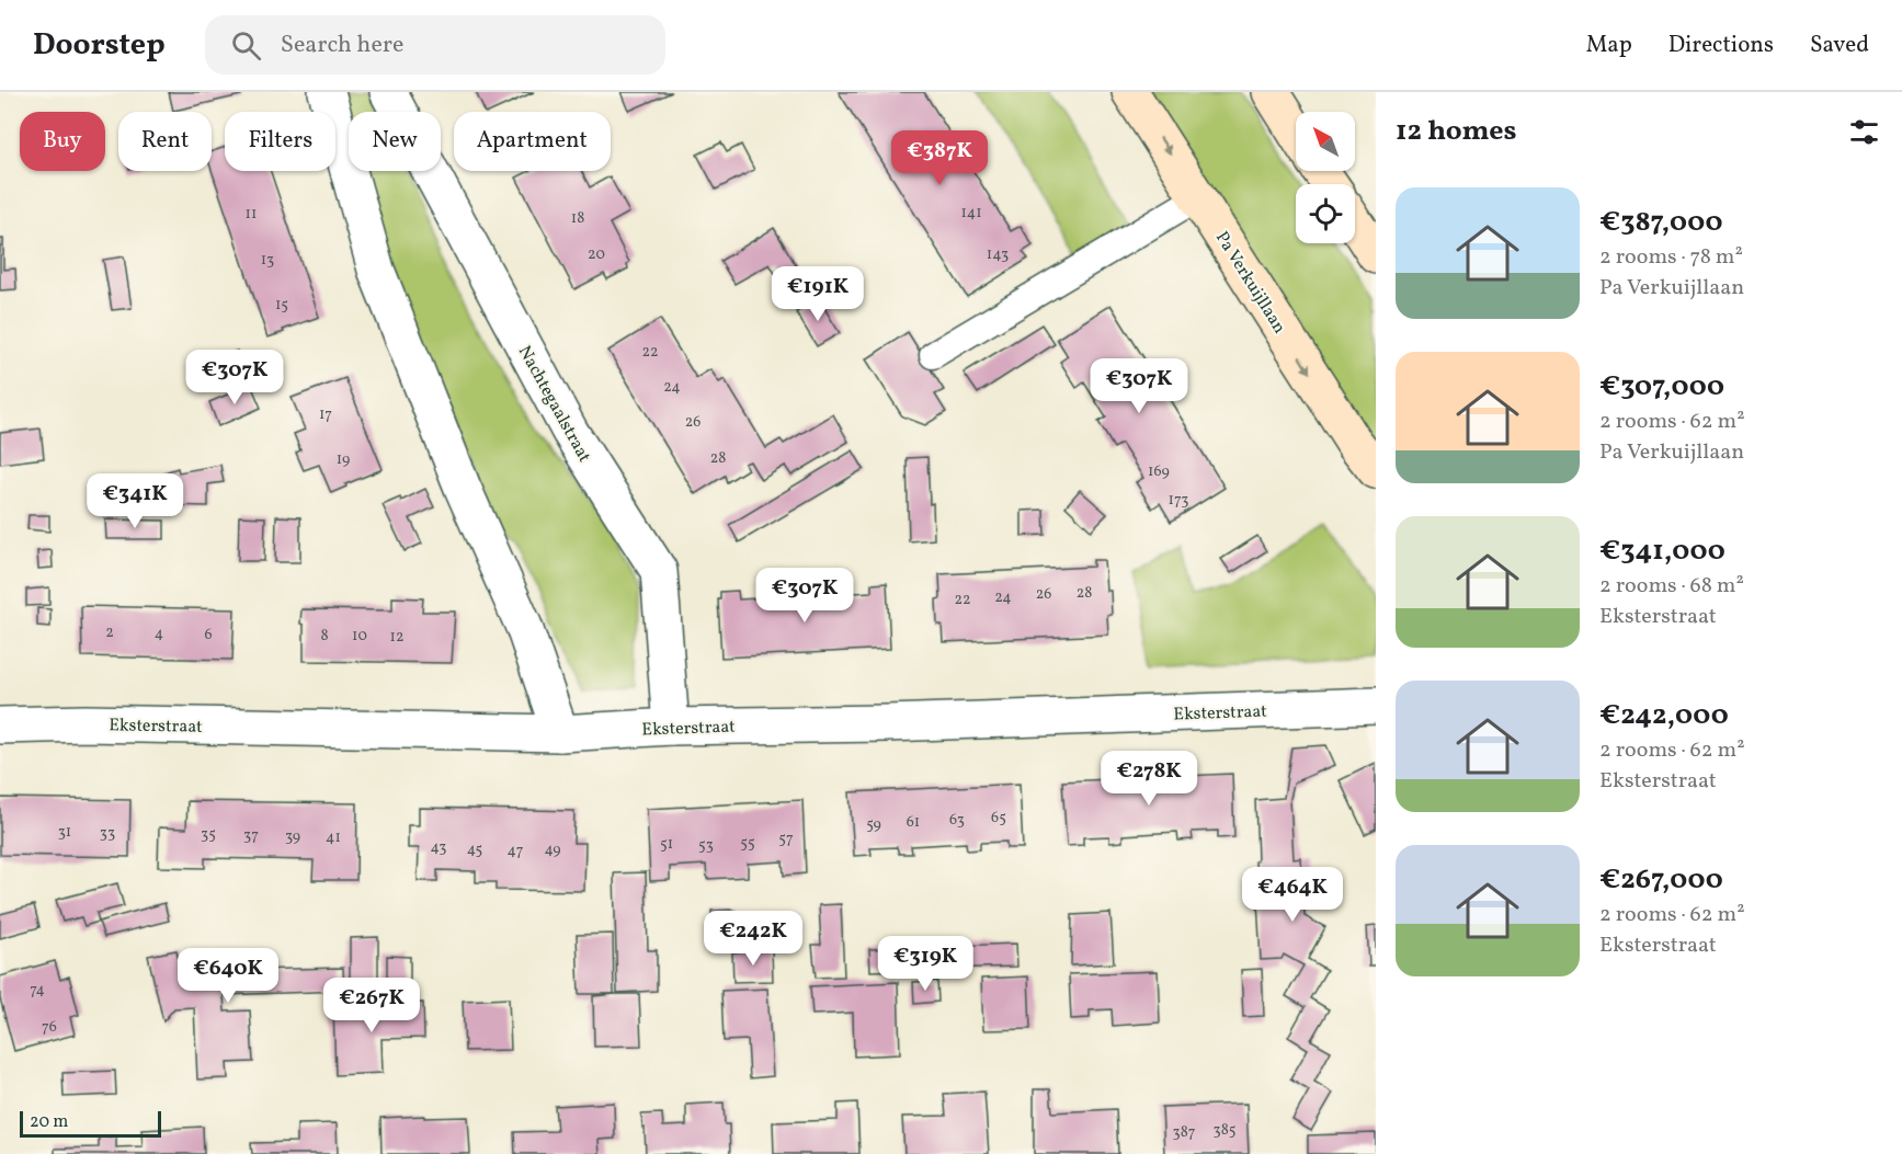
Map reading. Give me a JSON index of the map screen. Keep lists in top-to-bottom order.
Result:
{
  "streets": {
    "street": ["Pa Verkuijllaan", "Nachtegaalstraat", "Eksterstraat"]
  },
  "crossings": [
    ["Nachtegaalstraat", "Eksterstraat"]
  ],
  "one_way": ["Pa Verkuijllaan"],
  "house_numbers": [
    "141",
    "11",
    "18",
    "20",
    "143",
    "13",
    "15",
    "22",
    "24",
    "17",
    "26",
    "28",
    "19",
    "169",
    "173",
    "28",
    "26",
    "24",
    "22",
    "2",
    "4",
    "6",
    "8",
    "10",
    "12",
    "65",
    "63",
    "61",
    "59",
    "31",
    "33",
    "35",
    "37",
    "39",
    "41",
    "57",
    "55",
    "51",
    "53",
    "43",
    "45",
    "49",
    "47",
    "74",
    "76",
    "385",
    "387"
  ],
  "scale_bar": "20 m",
  "north": "top left",
  "page": {
    "header": "Doorstep",
    "search": "Search here",
    "nav": ["Map", "Directions", "Saved"],
    "heading": "12 homes",
    "chip": [
      "Buy",
      "Rent",
      "Filters",
      "New",
      "Apartment"
    ],
    "price": [
      "€387K",
      "€191K",
      "€307K",
      "€307K",
      "€341K",
      "€307K",
      "€278K",
      "€464K",
      "€242K",
      "€319K",
      "€640K",
      "€267K"
    ],
    "list": [
      {
        "name": "€387,000",
        "note": "2 rooms · 78 m² · Pa Verkuijllaan"
      },
      {
        "name": "€307,000",
        "note": "2 rooms · 62 m² · Pa Verkuijllaan"
      },
      {
        "name": "€341,000",
        "note": "2 rooms · 68 m² · Eksterstraat"
      },
      {
        "name": "€242,000",
        "note": "2 rooms · 62 m² · Eksterstraat"
      },
      {
        "name": "€267,000",
        "note": "2 rooms · 62 m² · Eksterstraat"
      }
    ],
    "scale": "20 m"
  }
}
